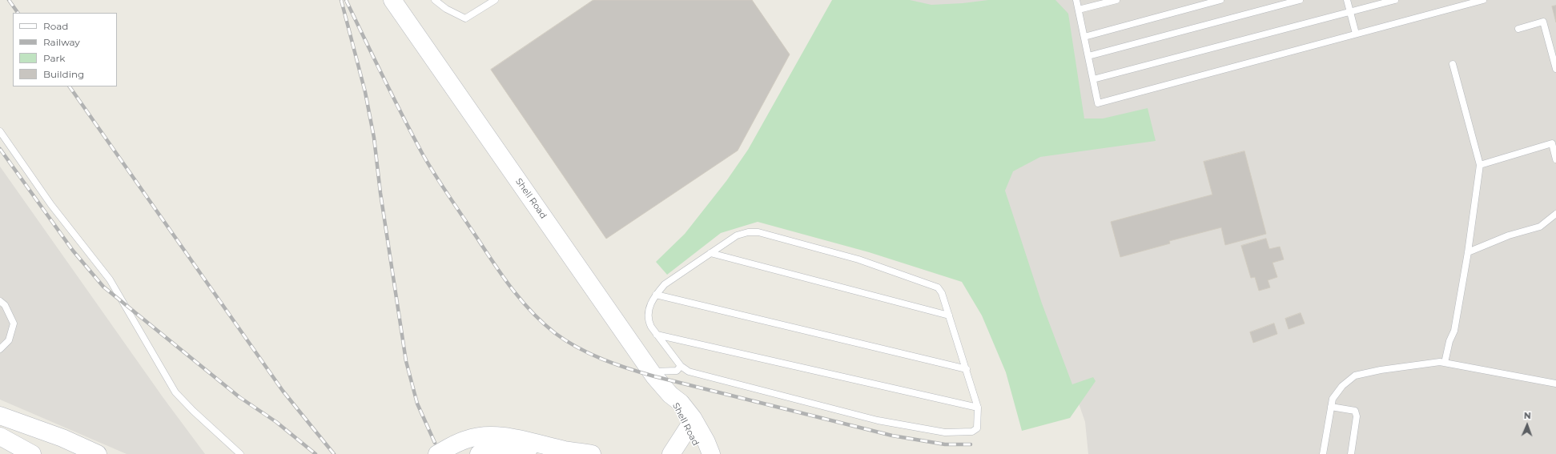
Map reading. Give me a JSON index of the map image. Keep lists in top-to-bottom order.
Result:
{
  "streets": {
    "main road": ["Shell Road"]
  },
  "legend": [
    "Road",
    "Railway",
    "Park",
    "Building"
  ],
  "north": "top"
}
